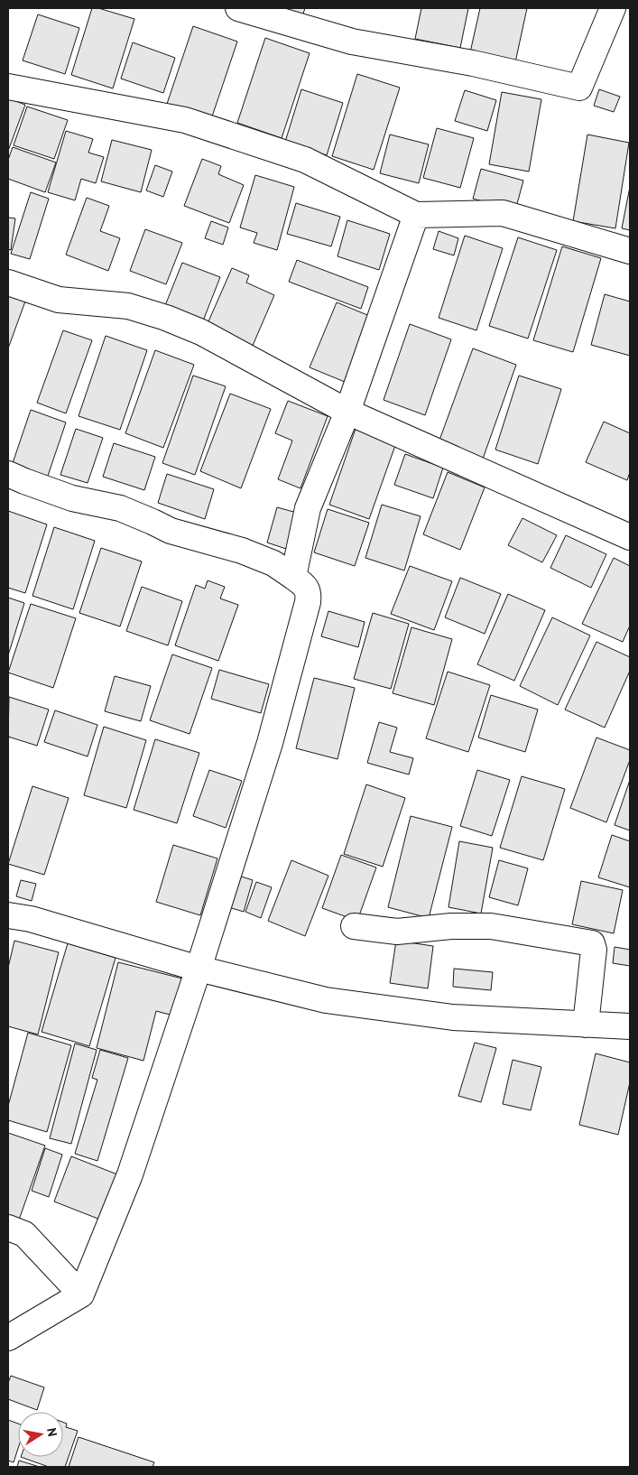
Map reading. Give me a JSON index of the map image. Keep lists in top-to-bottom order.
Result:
{
  "north": "right"
}
